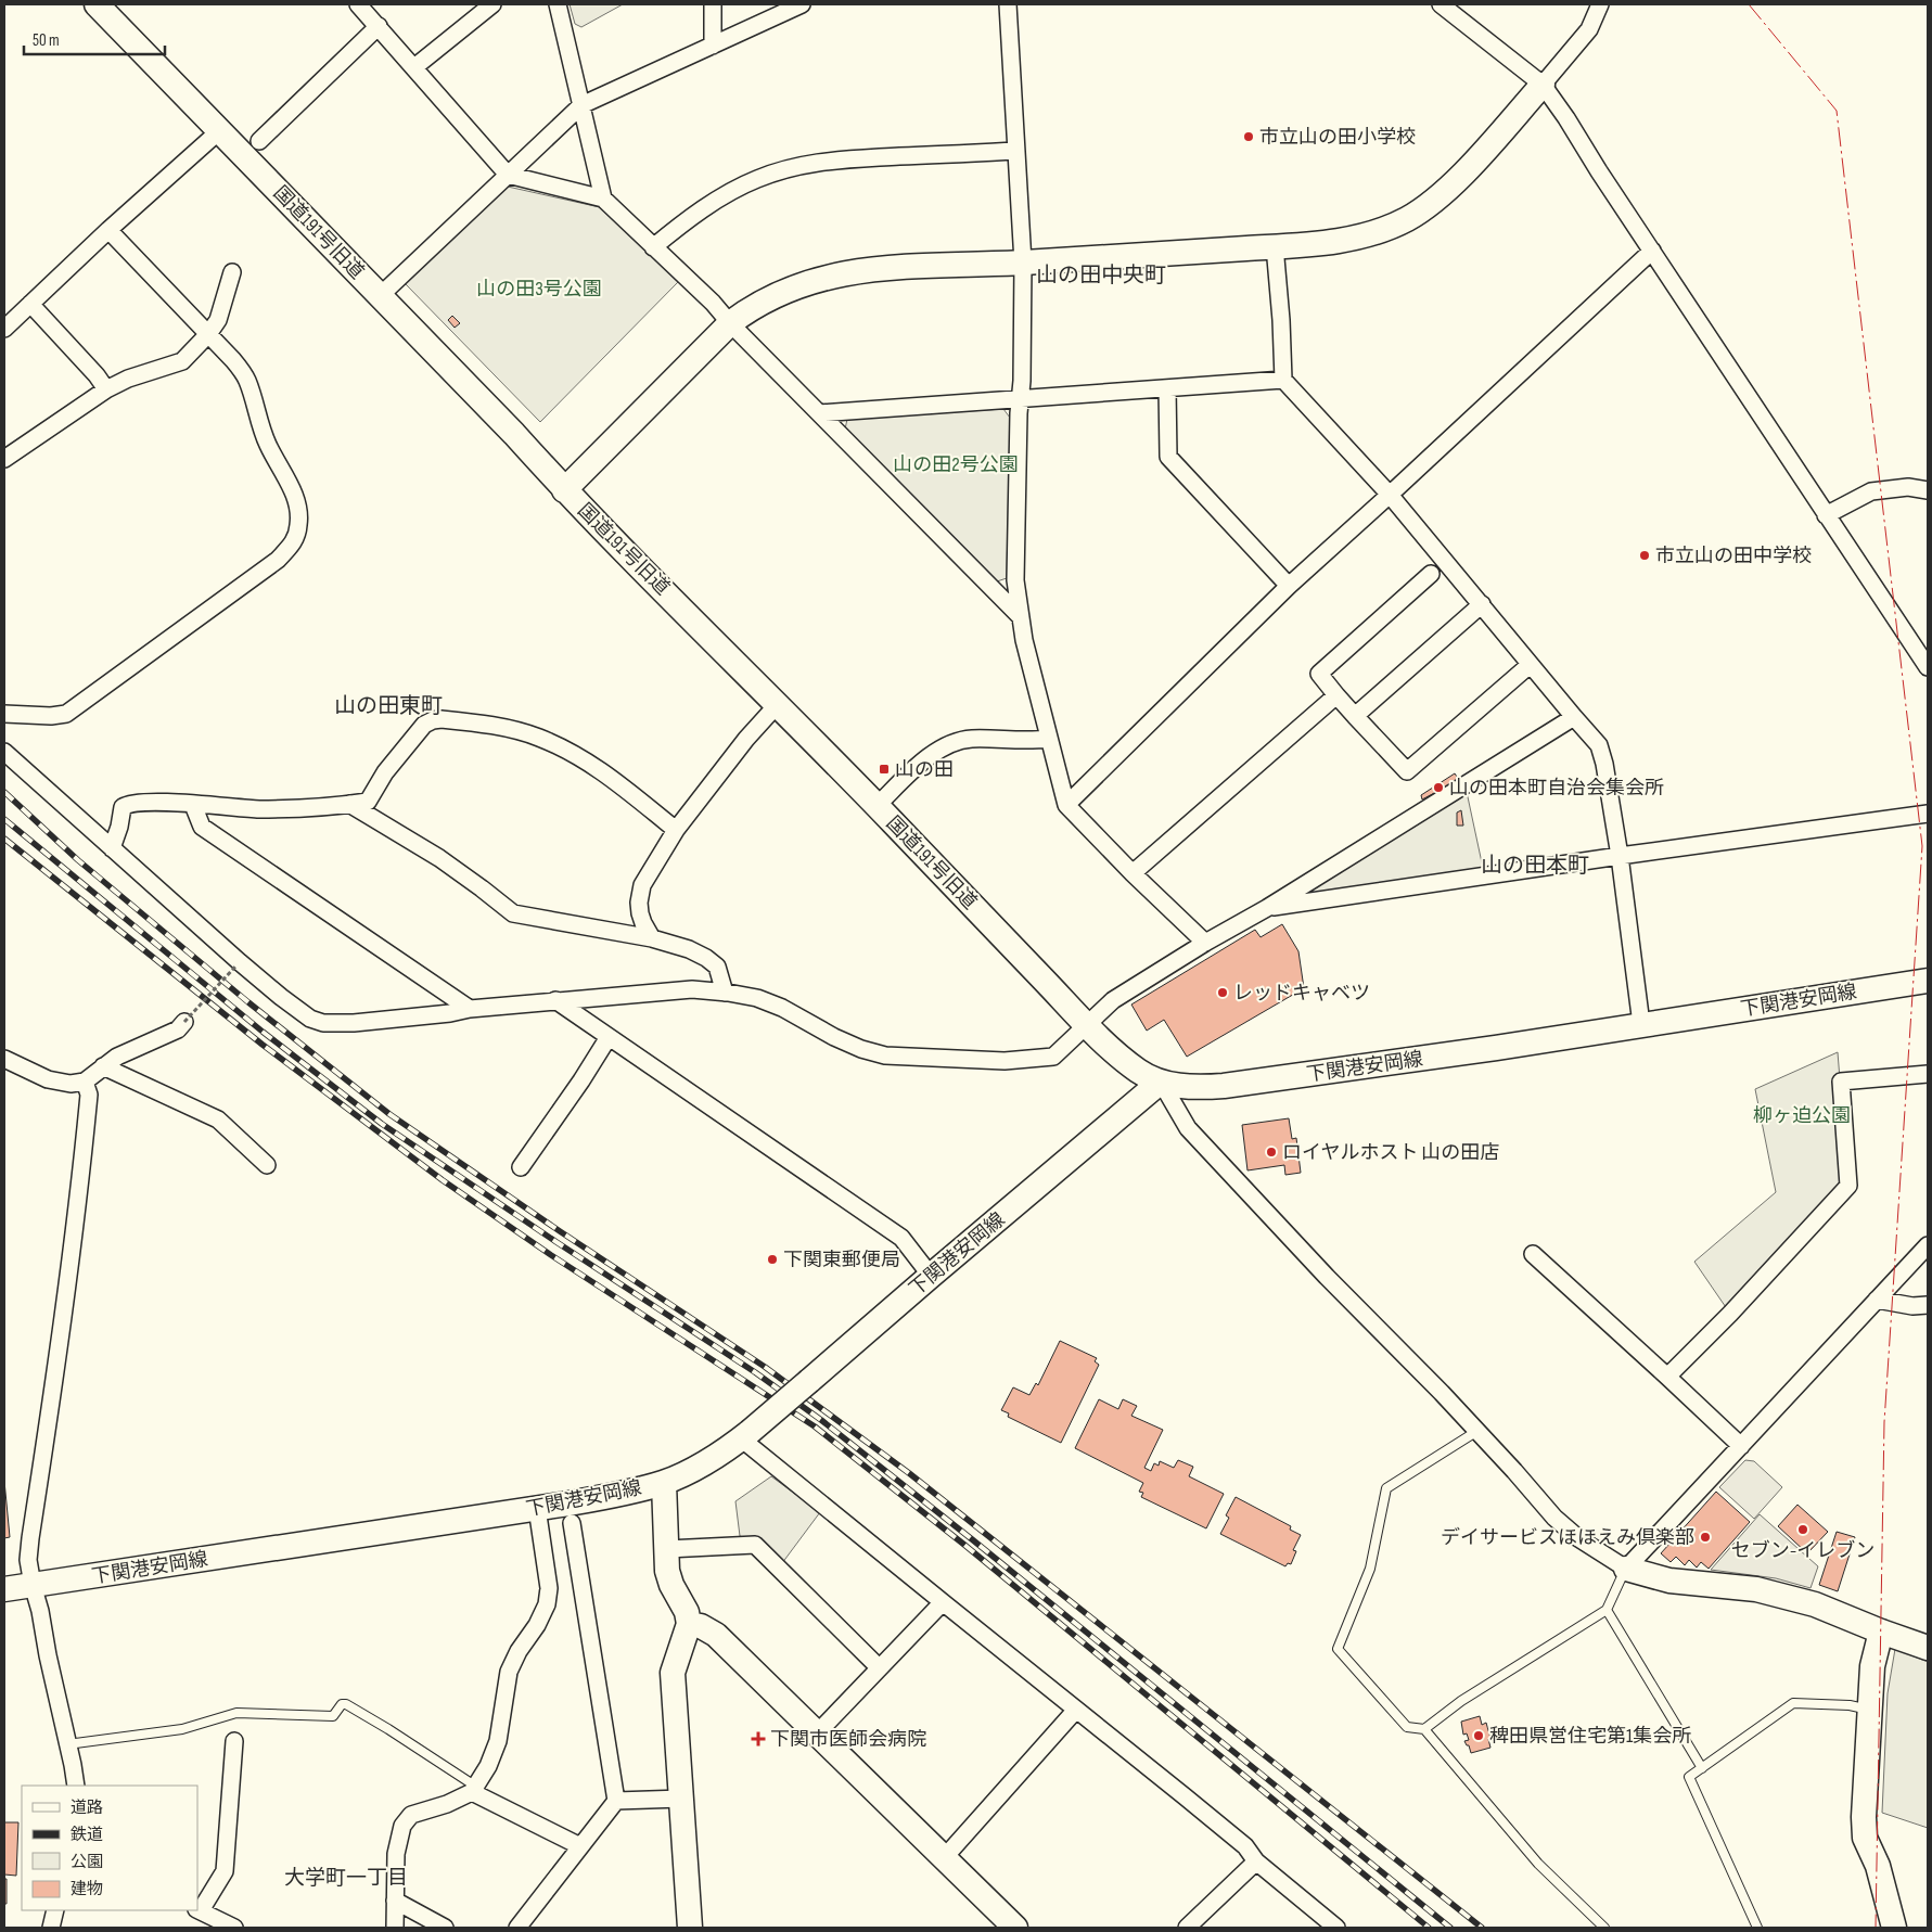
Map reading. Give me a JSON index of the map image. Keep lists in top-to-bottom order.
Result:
{
  "streets": {
    "street": ["国道191号旧道", "下関港安岡線"]
  },
  "crossings": [
    ["国道191号旧道", "下関港安岡線"]
  ],
  "districts": [
    "山の田中央町",
    "山の田東町",
    "山の田本町",
    "大学町一丁目"
  ],
  "parks": ["山の田3号公園", "山の田2号公園", "柳ヶ迫公園"],
  "places": {
    "other": [
      "市立山の田小学校",
      "市立山の田中学校",
      "山の田本町自治会集会所",
      "レッドキャベツ",
      "ロイヤルホスト 山の田店",
      "下関東郵便局",
      "セブン-イレブン",
      "デイサービスほほえみ倶楽部",
      "稗田県営住宅第1集会所"
    ],
    "transit": ["山の田"],
    "health": ["下関市医師会病院"]
  },
  "legend": [
    "道路",
    "鉄道",
    "公園",
    "建物"
  ],
  "scale_bar": "50 m"
}
